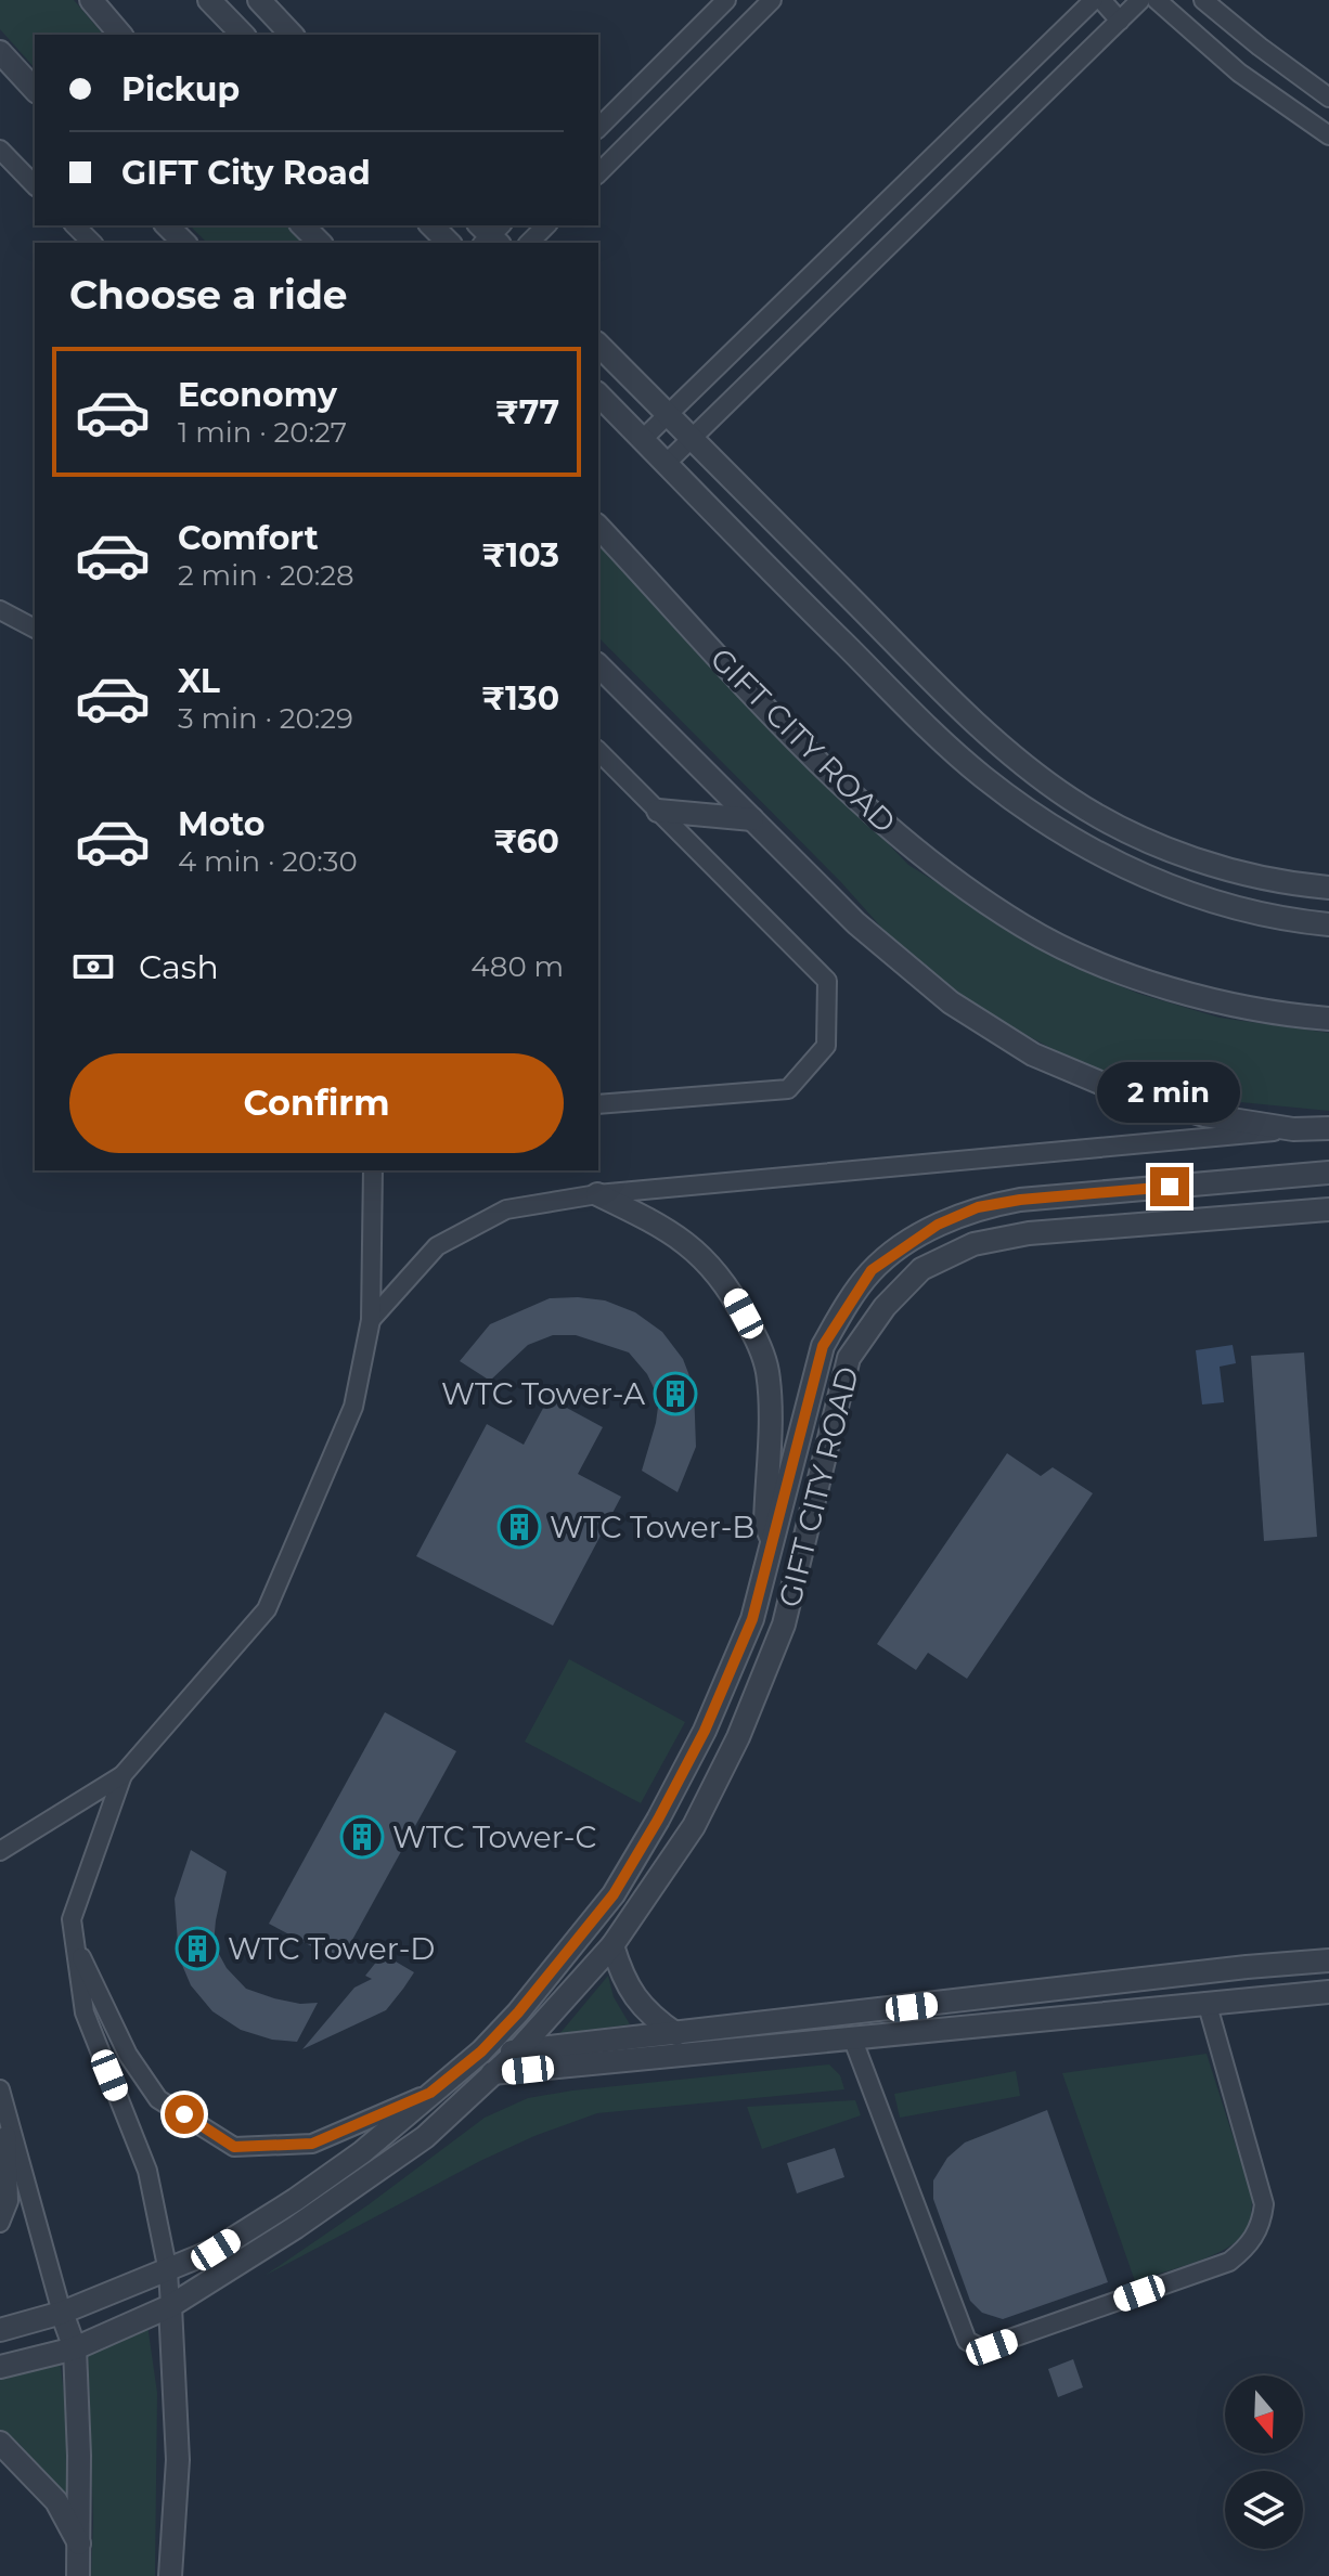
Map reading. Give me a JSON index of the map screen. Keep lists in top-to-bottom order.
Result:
{
  "streets": {
    "street": ["GIFT CITY ROAD"]
  },
  "places": {
    "building": [
      "WTC Tower-A",
      "WTC Tower-B",
      "WTC Tower-C",
      "WTC Tower-D"
    ]
  },
  "north": "bottom",
  "page": {
    "banner": ["Pickup", "GIFT City Road"],
    "heading": "Choose a ride",
    "list": [
      {
        "name": "Economy",
        "note": "1 min · 20:27",
        "value": "₹77"
      },
      {
        "name": "Comfort",
        "note": "2 min · 20:28",
        "value": "₹103"
      },
      {
        "name": "XL",
        "note": "3 min · 20:29",
        "value": "₹130"
      },
      {
        "name": "Moto",
        "note": "4 min · 20:30",
        "value": "₹60"
      }
    ],
    "pay": ["Cash", "480 m"],
    "buttons": "Confirm",
    "bubble": "2 min"
  }
}
